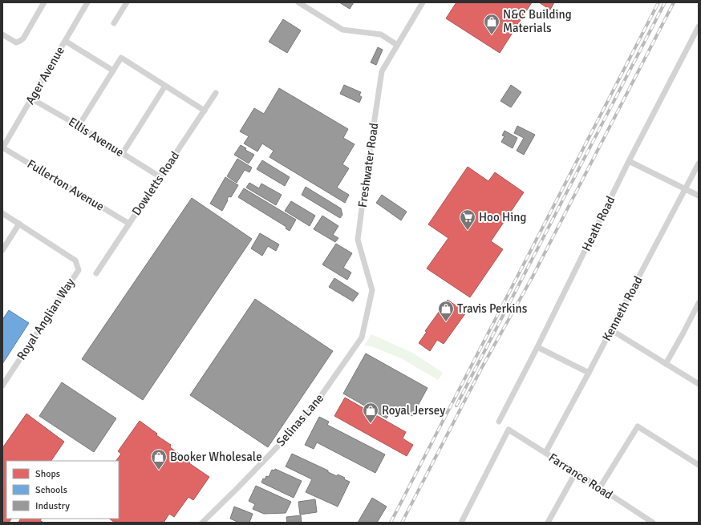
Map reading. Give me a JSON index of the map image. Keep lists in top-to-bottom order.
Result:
{
  "streets": {
    "street": [
      "Ager Avenue",
      "Ellis Avenue",
      "Freshwater Road",
      "Dowletts Road",
      "Fullerton Avenue",
      "Heath Road",
      "Kenneth Road",
      "Royal Anglian Way",
      "Selinas Lane",
      "Farrance Road"
    ]
  },
  "crossings": [
    ["Ager Avenue", "Ellis Avenue"],
    ["Ager Avenue", "Fullerton Avenue"],
    ["Ellis Avenue", "Dowletts Road"],
    ["Freshwater Road", "Selinas Lane"],
    ["Dowletts Road", "Fullerton Avenue"],
    ["Kenneth Road", "Farrance Road"]
  ],
  "places": {
    "shop": [
      "N&C Building Materials",
      "Travis Perkins",
      "Royal Jersey",
      "Booker Wholesale"
    ],
    "supermarket": ["Hoo Hing"]
  },
  "legend": ["Shops", "Schools", "Industry"]
}
